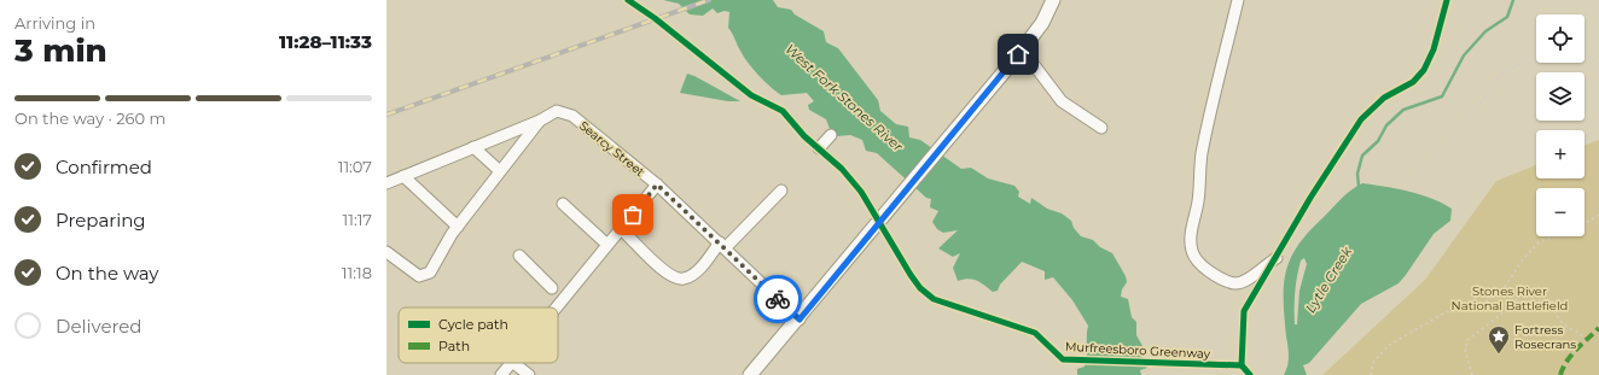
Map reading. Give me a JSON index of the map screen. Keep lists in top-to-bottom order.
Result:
{
  "streets": {
    "street": ["Searcy Street"],
    "cycle path": ["Murfreesboro Greenway"]
  },
  "water": ["West Fork Stones River", "Lytle Creek"],
  "parks": ["Stones River National Battlefield"],
  "places": {
    "place": ["Fortress Rosecrans"]
  },
  "legend": ["Cycle path", "Path"],
  "page": {
    "heading": ["3 min", "Arriving in", "11:28–11:33"],
    "map_buttons": ["+", "−"],
    "bar": "On the way · 260 m",
    "list": [
      ["Confirmed", "11:07"],
      ["Preparing", "11:17"],
      ["On the way", "11:18"],
      "Delivered"
    ]
  }
}
